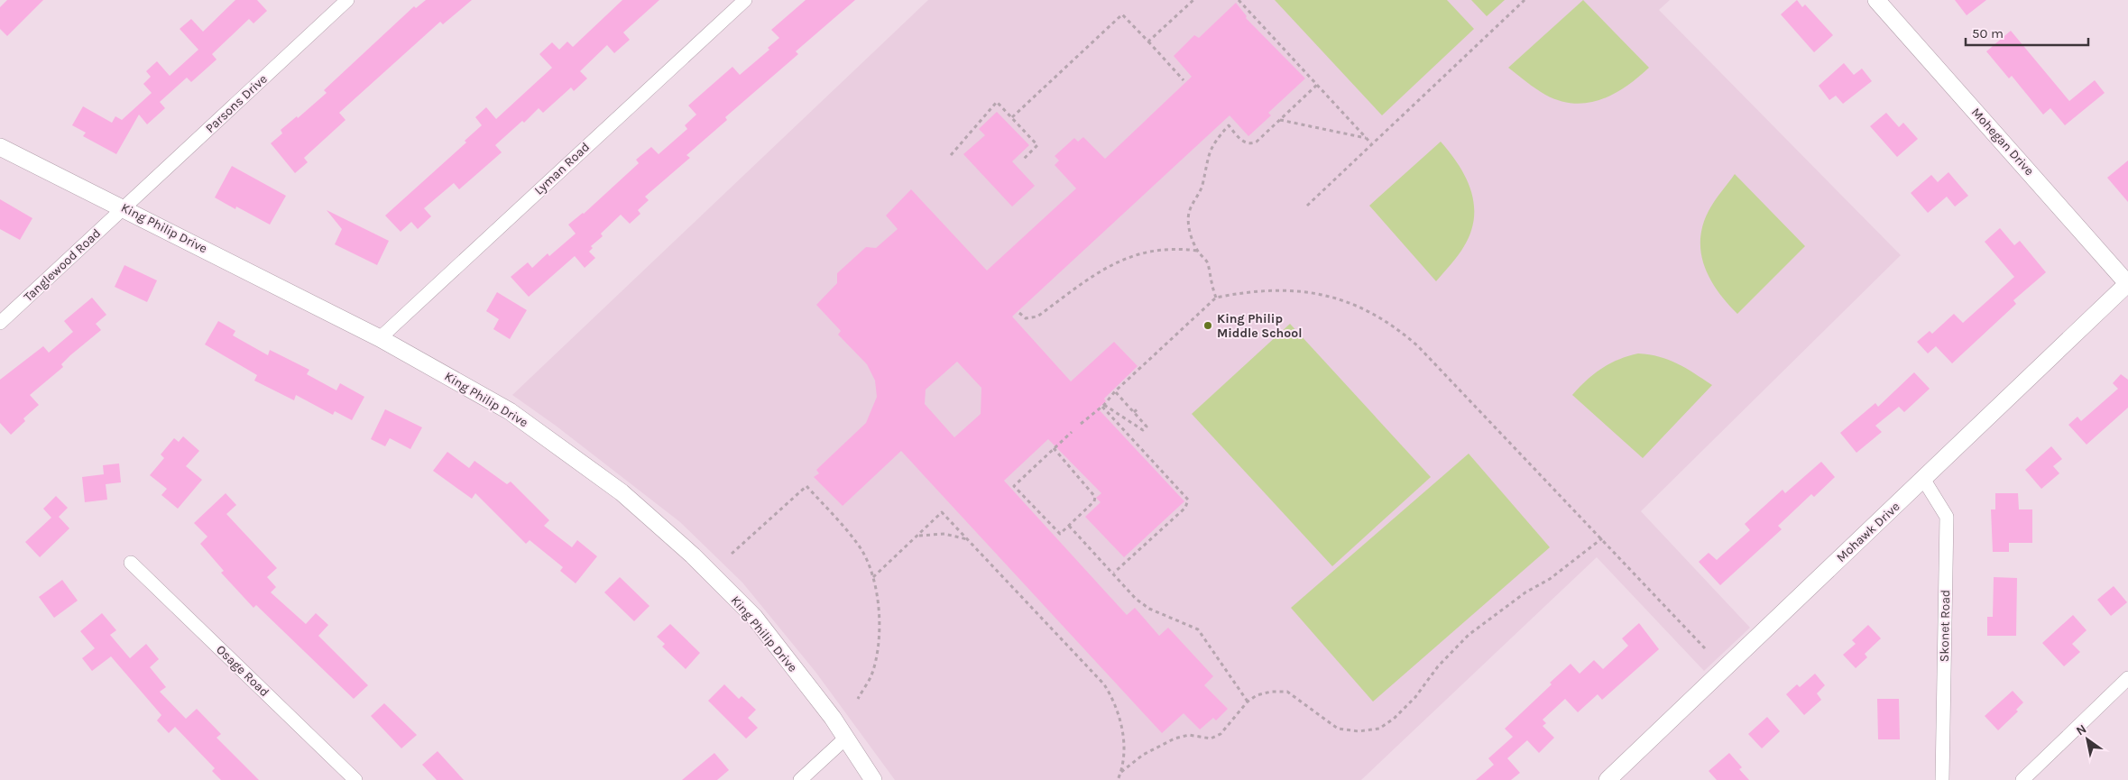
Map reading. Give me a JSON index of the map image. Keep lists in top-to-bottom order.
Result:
{
  "streets": {
    "street": [
      "Parsons Drive",
      "Mohegan Drive",
      "Lyman Road",
      "King Philip Drive",
      "Tanglewood Road",
      "Mohawk Drive",
      "Skonet Road",
      "Osage Road"
    ]
  },
  "crossings": [
    ["Parsons Drive", "King Philip Drive"],
    ["Parsons Drive", "Tanglewood Road"],
    ["Mohegan Drive", "Mohawk Drive"],
    ["Lyman Road", "King Philip Drive"],
    ["King Philip Drive", "Tanglewood Road"],
    ["Mohawk Drive", "Skonet Road"]
  ],
  "places": ["King Philip Middle School"],
  "scale_bar": "50 m",
  "north": "top left"
}
